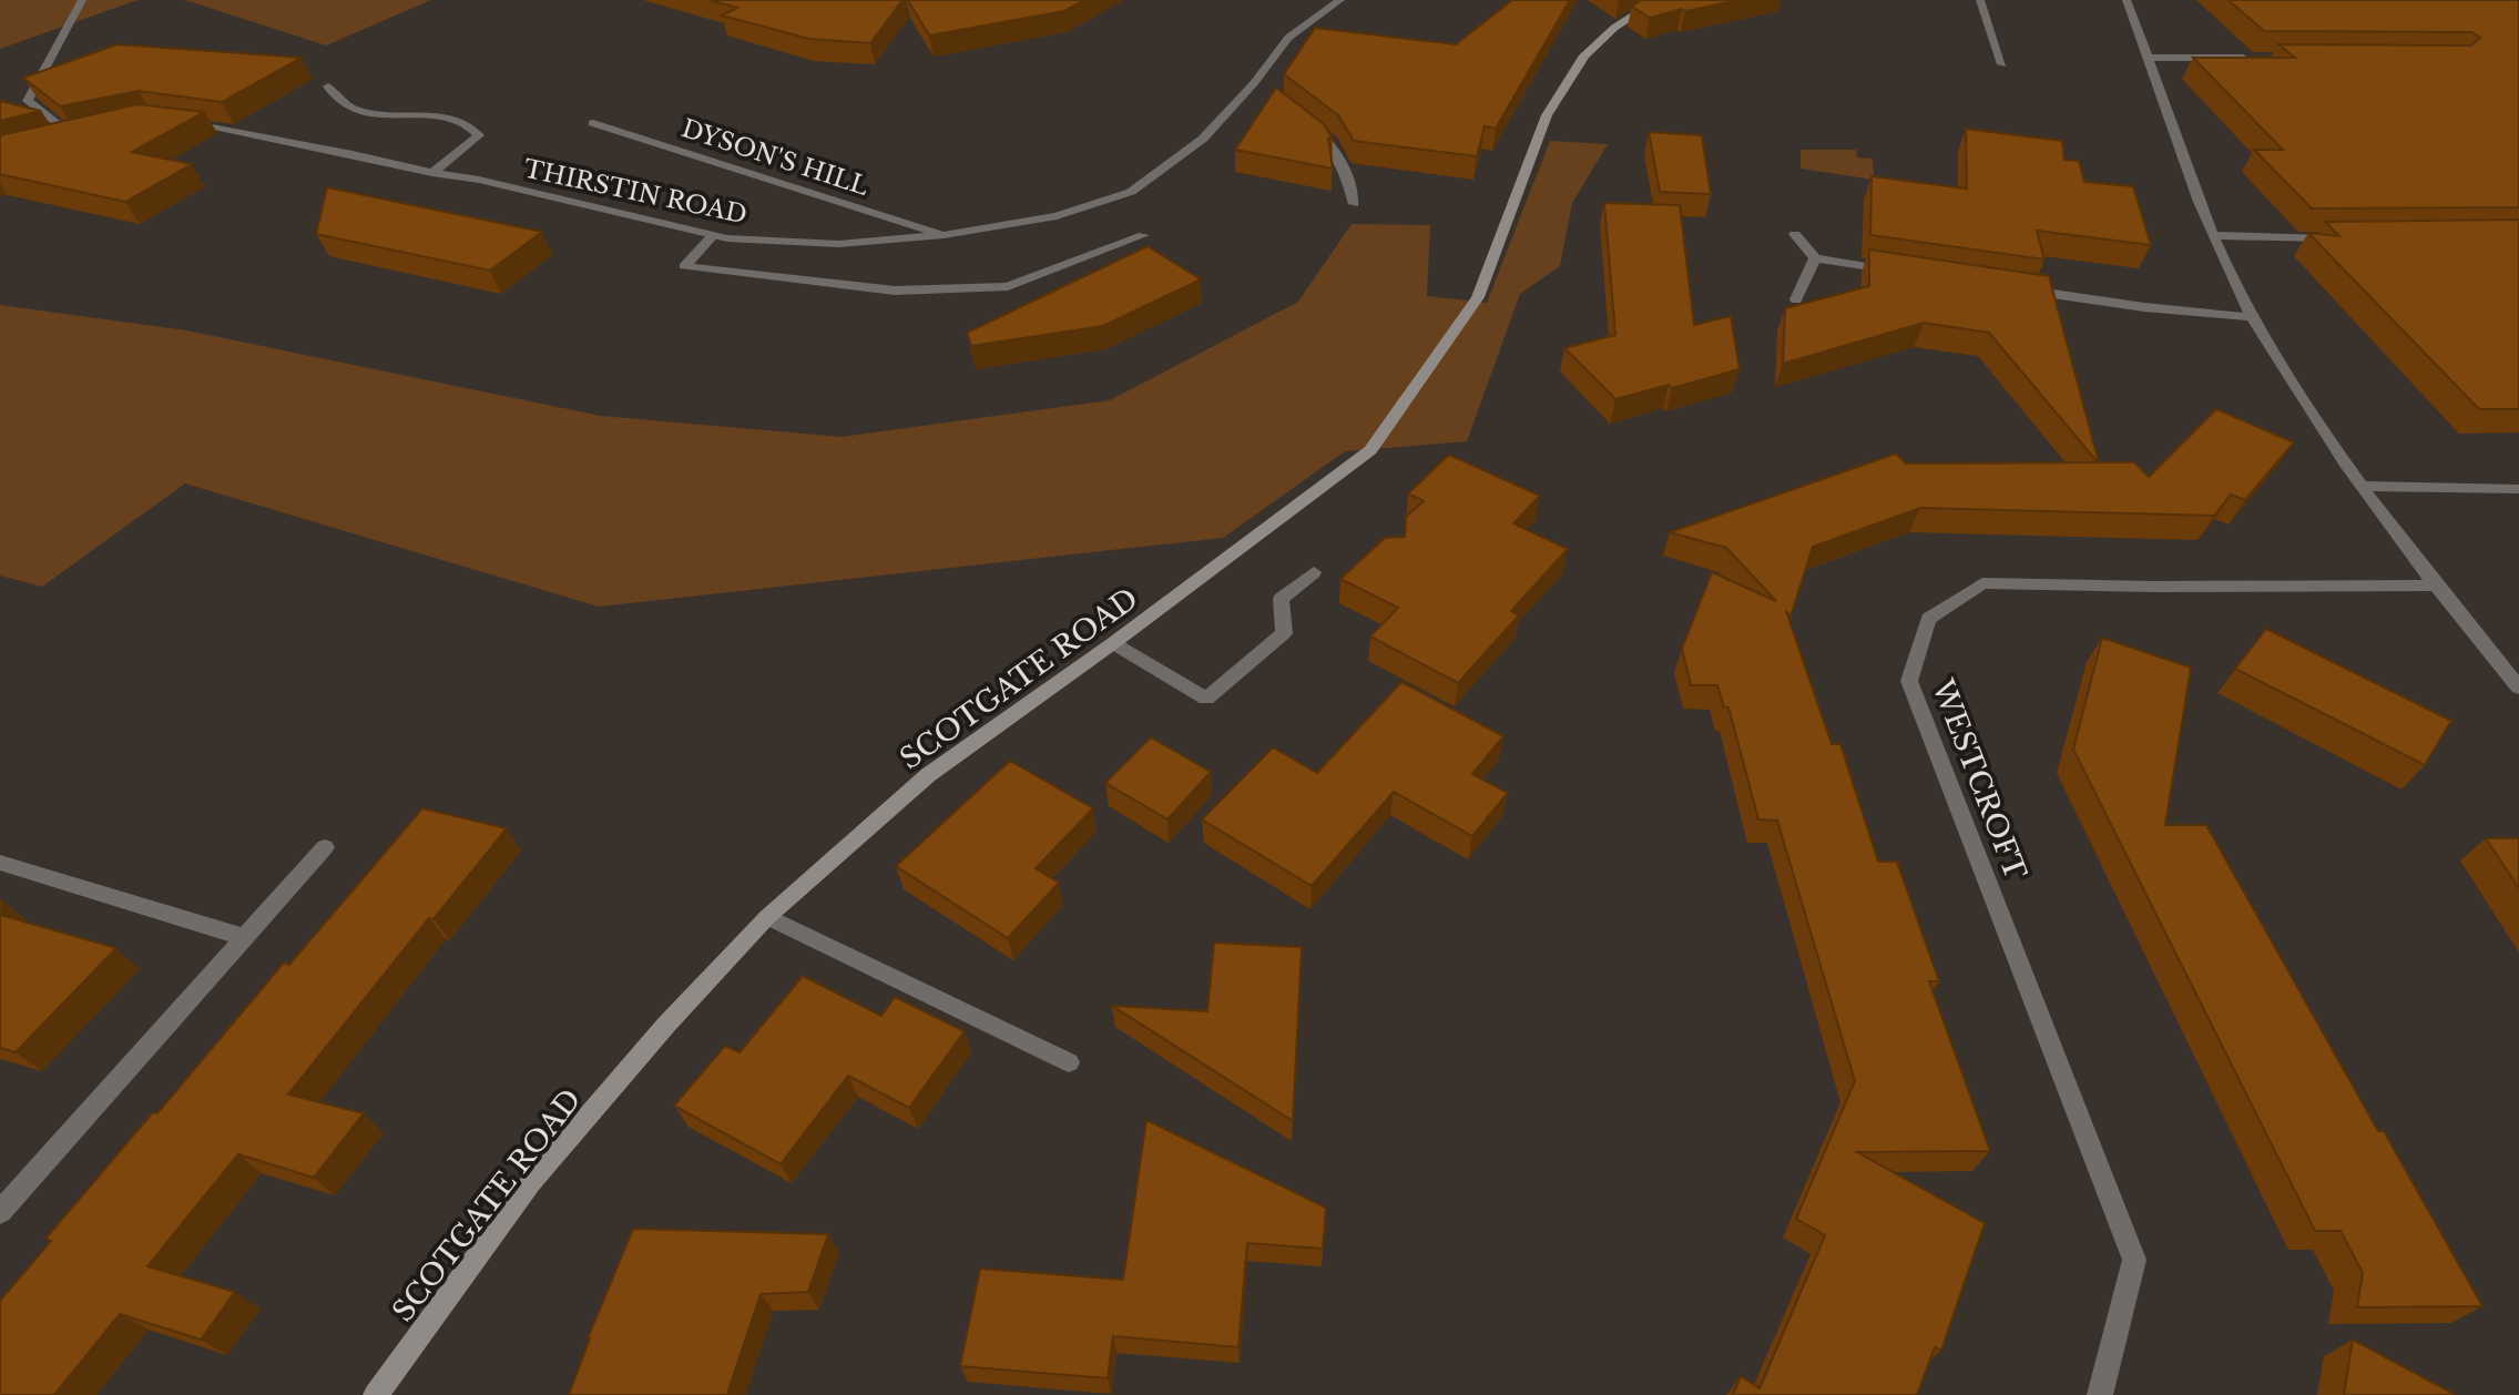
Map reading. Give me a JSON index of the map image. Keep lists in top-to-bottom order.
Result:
{
  "streets": {
    "street": [
      "DYSON'S HILL",
      "THIRSTIN ROAD",
      "SCOTGATE ROAD",
      "WESTCROFT"
    ]
  },
  "crossings": [
    ["DYSON'S HILL", "THIRSTIN ROAD"]
  ]
}
